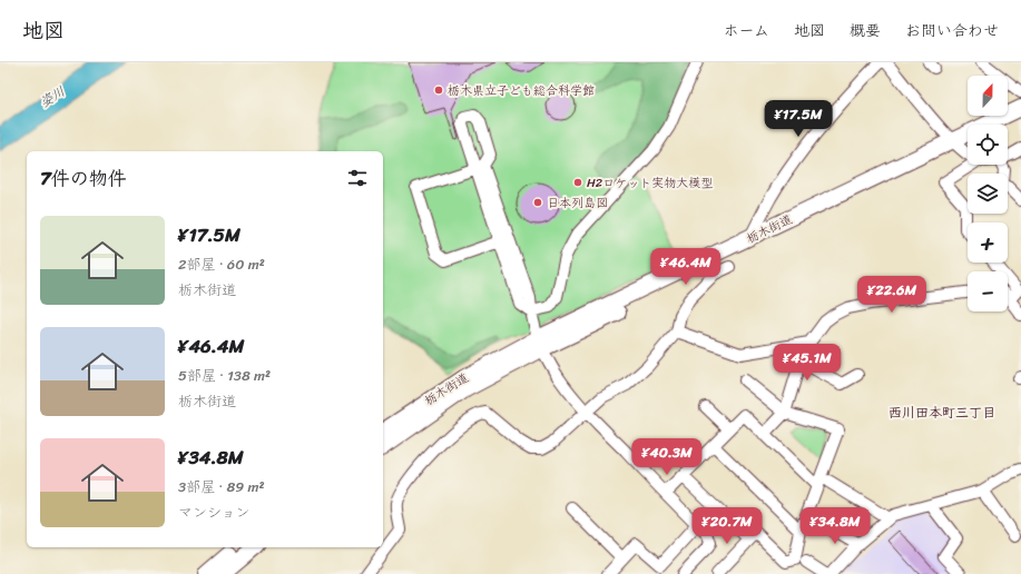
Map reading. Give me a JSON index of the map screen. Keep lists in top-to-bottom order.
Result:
{
  "streets": {
    "highway": ["栃木街道"]
  },
  "districts": ["西川田本町三丁目"],
  "water": ["姿川"],
  "places": ["栃木県立子ども総合科学館", "H2ロケット実物大模型", "日本列島図"],
  "north": "top",
  "page": {
    "header": "地図",
    "nav": [
      "ホーム",
      "地図",
      "概要",
      "お問い合わせ"
    ],
    "map_buttons": ["+", "−"],
    "price": [
      "¥17.5M",
      "¥46.4M",
      "¥22.6M",
      "¥45.1M",
      "¥40.3M",
      "¥20.7M",
      "¥34.8M"
    ],
    "heading": "7件の物件",
    "list": [
      {
        "name": "¥17.5M",
        "note": "2部屋 · 60 m² · 栃木街道"
      },
      {
        "name": "¥46.4M",
        "note": "5部屋 · 138 m² · 栃木街道"
      },
      {
        "name": "¥34.8M",
        "note": "3部屋 · 89 m² · マンション"
      }
    ]
  }
}
